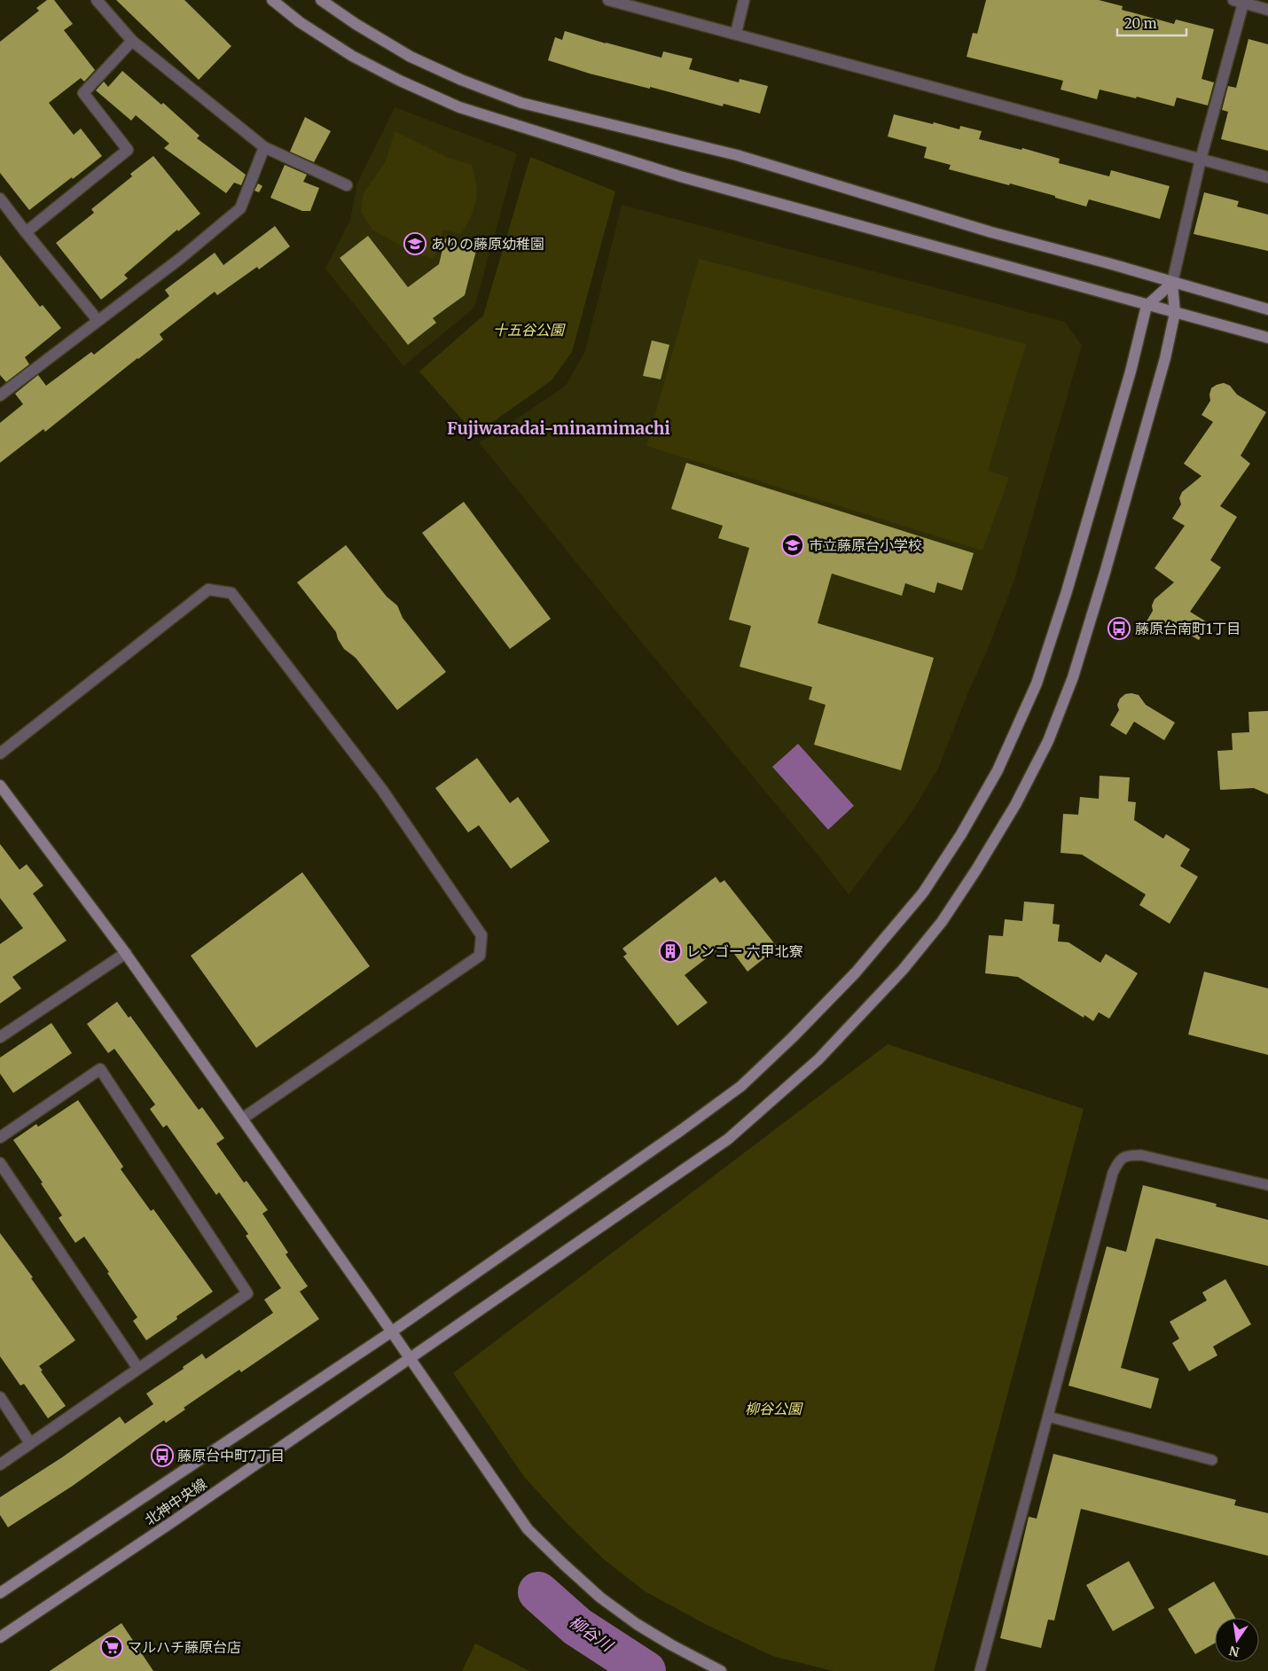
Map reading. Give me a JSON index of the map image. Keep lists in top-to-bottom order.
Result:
{
  "streets": {
    "street": ["北神中央線"]
  },
  "districts": ["Fujiwaradai-minamimachi"],
  "water": ["柳谷川"],
  "parks": ["十五谷公園", "柳谷公園"],
  "places": {
    "school or university": ["ありの藤原幼稚園", "市立藤原台小学校"],
    "bus stop": ["藤原台南町1丁目", "藤原台中町7丁目"],
    "building": ["レンゴー 六甲北寮"],
    "supermarket": ["マルハチ藤原台店"]
  },
  "scale_bar": "20 m",
  "north": "bottom"
}
